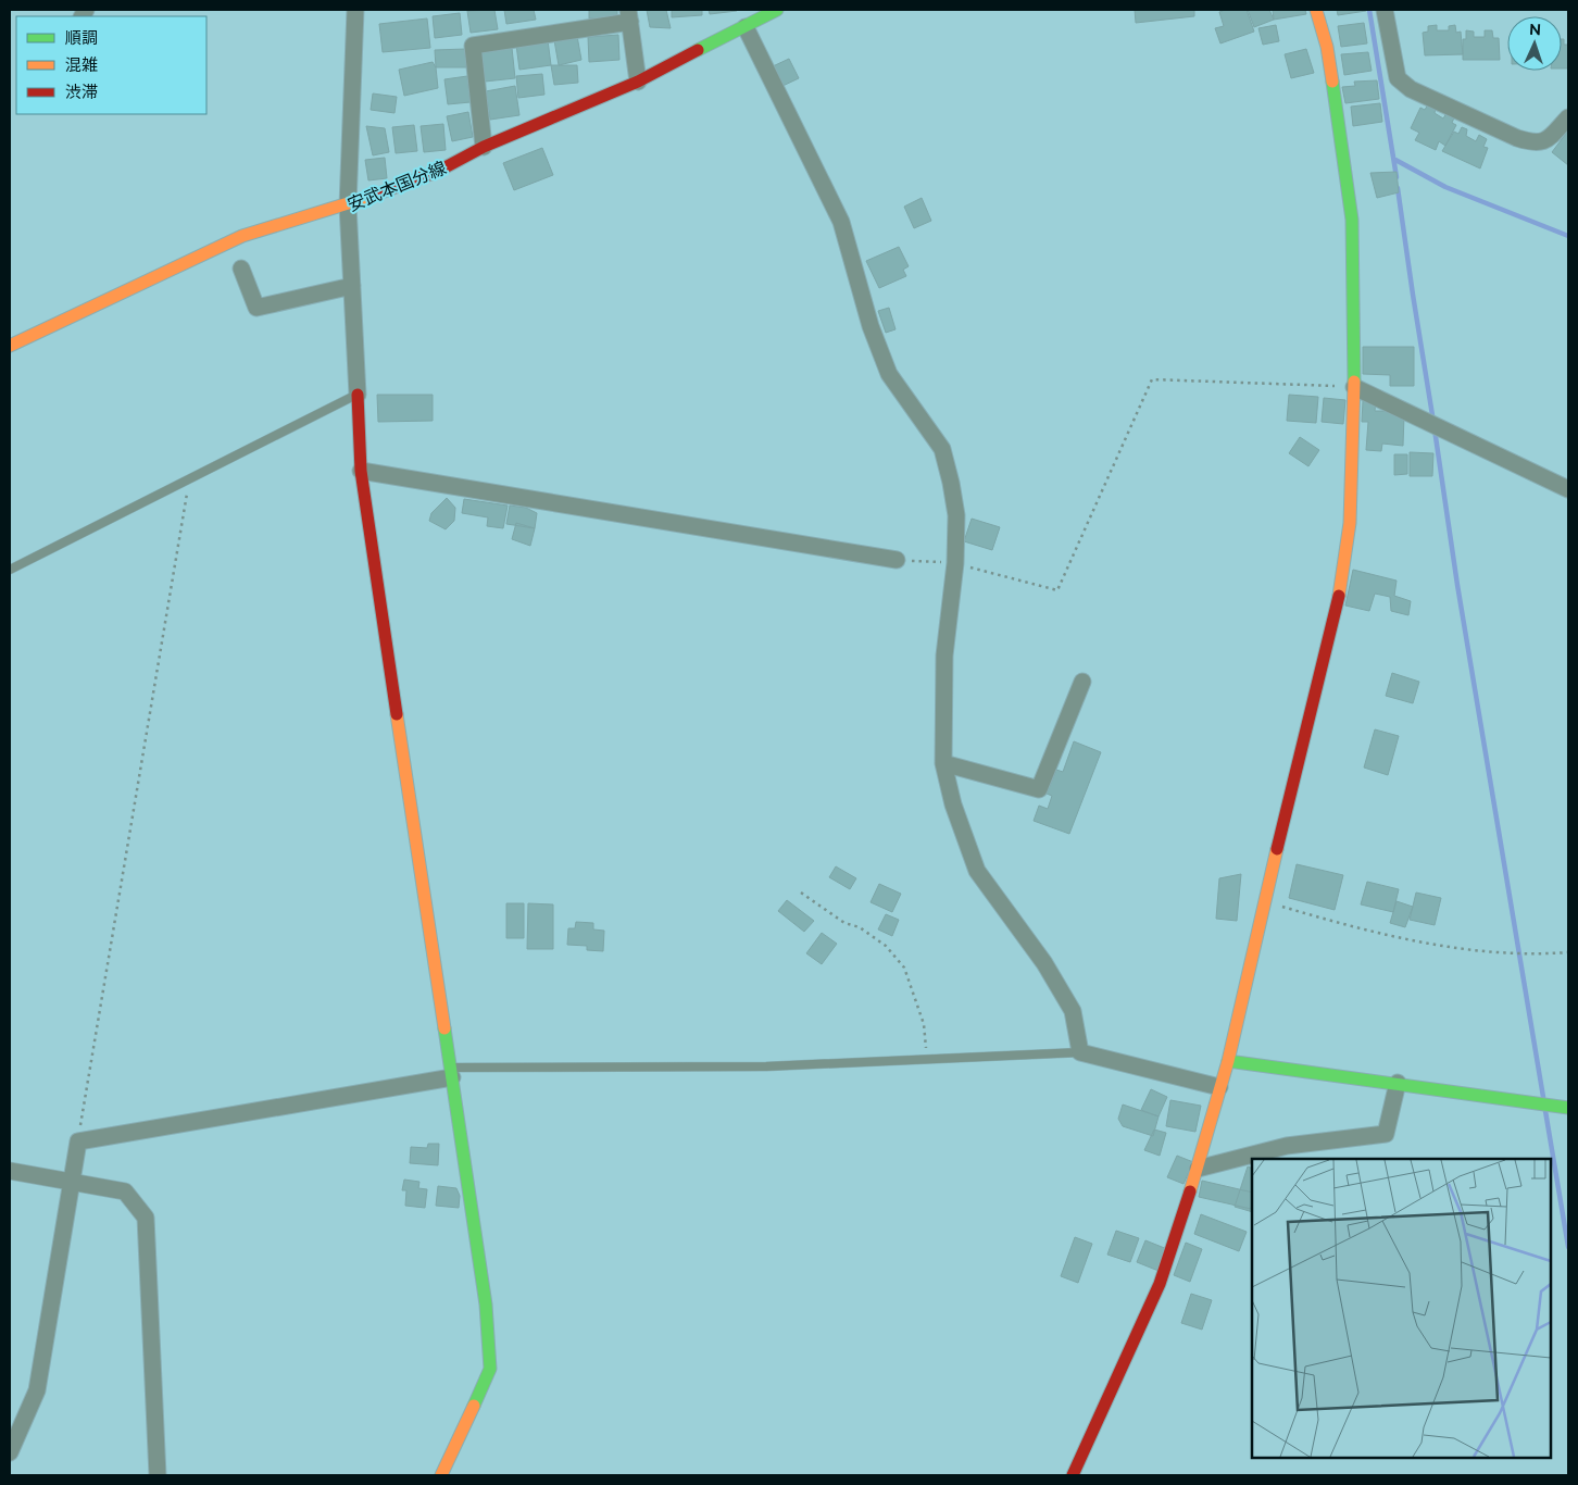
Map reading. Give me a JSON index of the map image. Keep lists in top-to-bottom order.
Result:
{
  "streets": {
    "street": ["安武本国分線"]
  },
  "legend": ["順調", "混雑", "渋滞"],
  "north": "top"
}
